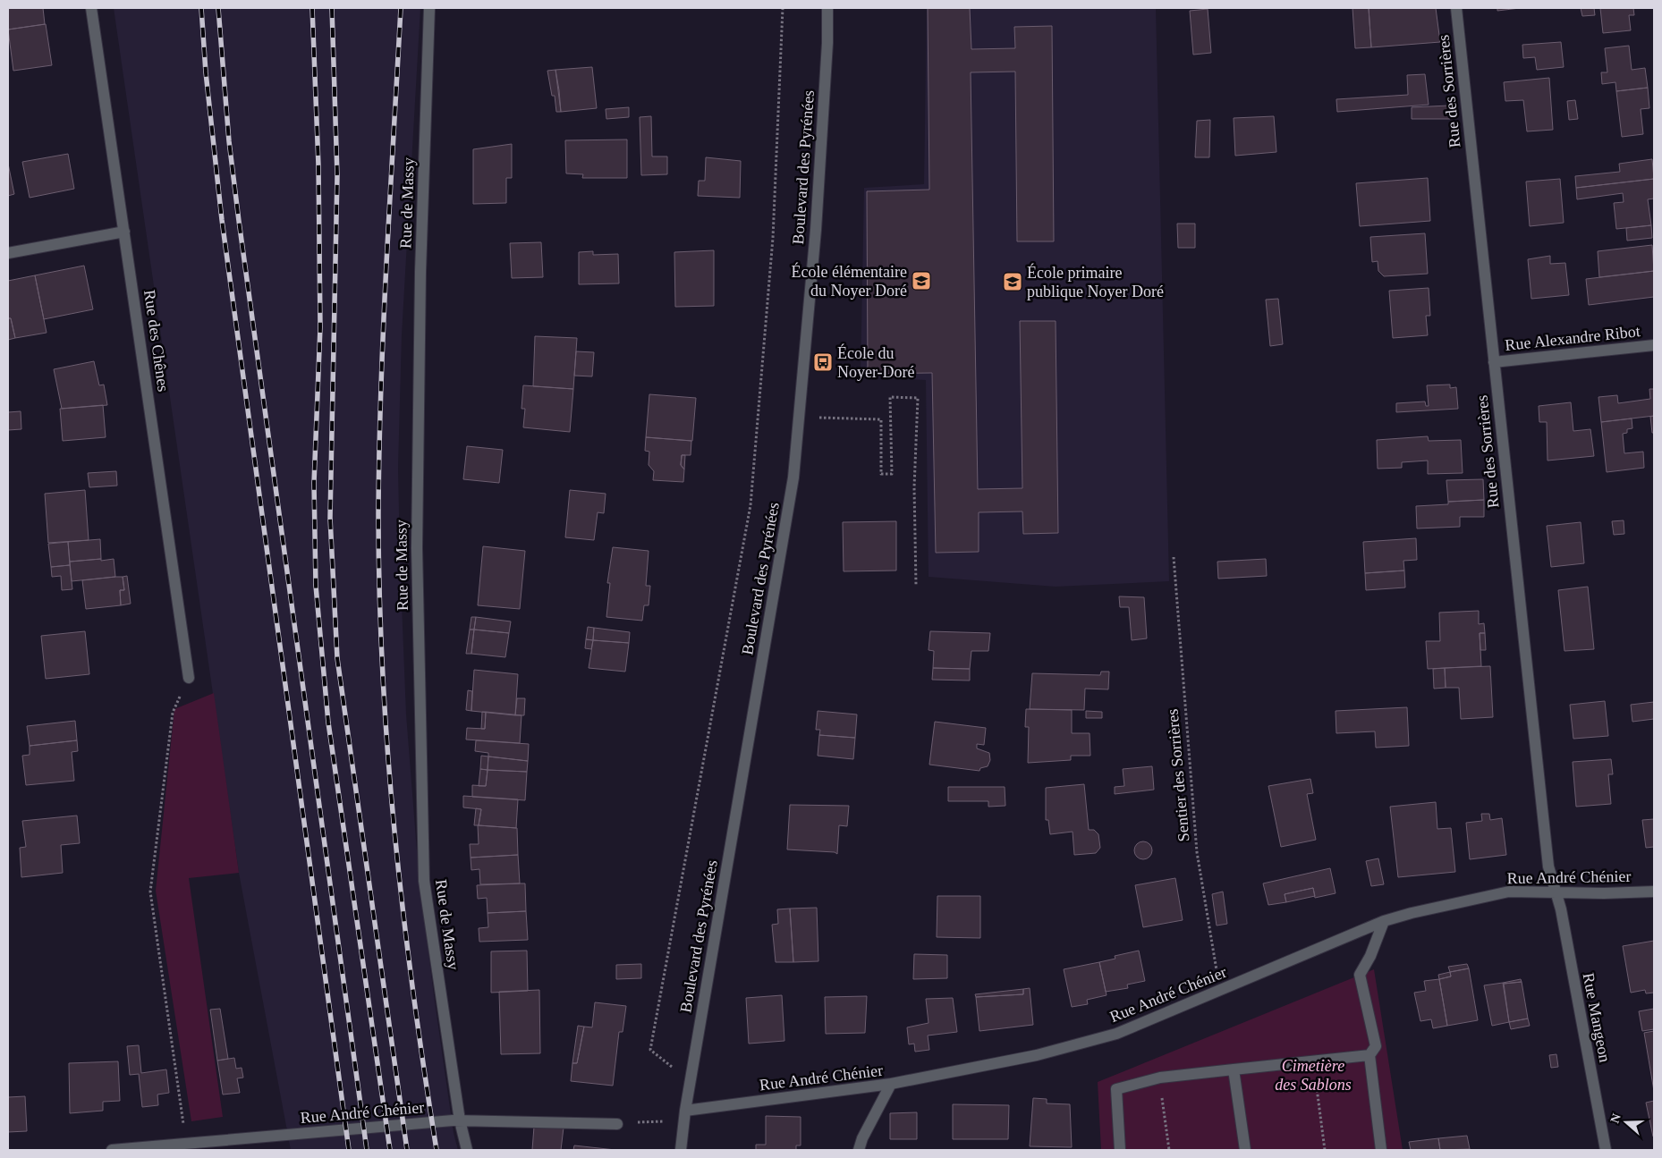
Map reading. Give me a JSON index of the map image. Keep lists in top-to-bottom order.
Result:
{
  "streets": {
    "street": [
      "Rue des Sorrières",
      "Boulevard des Pyrénées",
      "Rue de Massy",
      "Rue Alexandre Ribot",
      "Rue des Chênes",
      "Rue André Chénier",
      "Rue Mangeon"
    ],
    "path": ["Sentier des Sorrières"]
  },
  "crossings": [
    ["Rue des Sorrières", "Rue Alexandre Ribot"],
    ["Rue des Sorrières", "Rue André Chénier"],
    ["Rue des Sorrières", "Rue Mangeon"],
    ["Boulevard des Pyrénées", "Rue André Chénier"],
    ["Rue de Massy", "Rue André Chénier"],
    ["Sentier des Sorrières", "Rue André Chénier"],
    ["Rue André Chénier", "Rue Mangeon"]
  ],
  "parks": ["Cimetière des Sablons"],
  "places": {
    "school or university": ["École élémentaire du Noyer Doré", "École primaire publique Noyer Doré"],
    "bus stop": ["École du Noyer-Doré"]
  },
  "north": "left"
}
